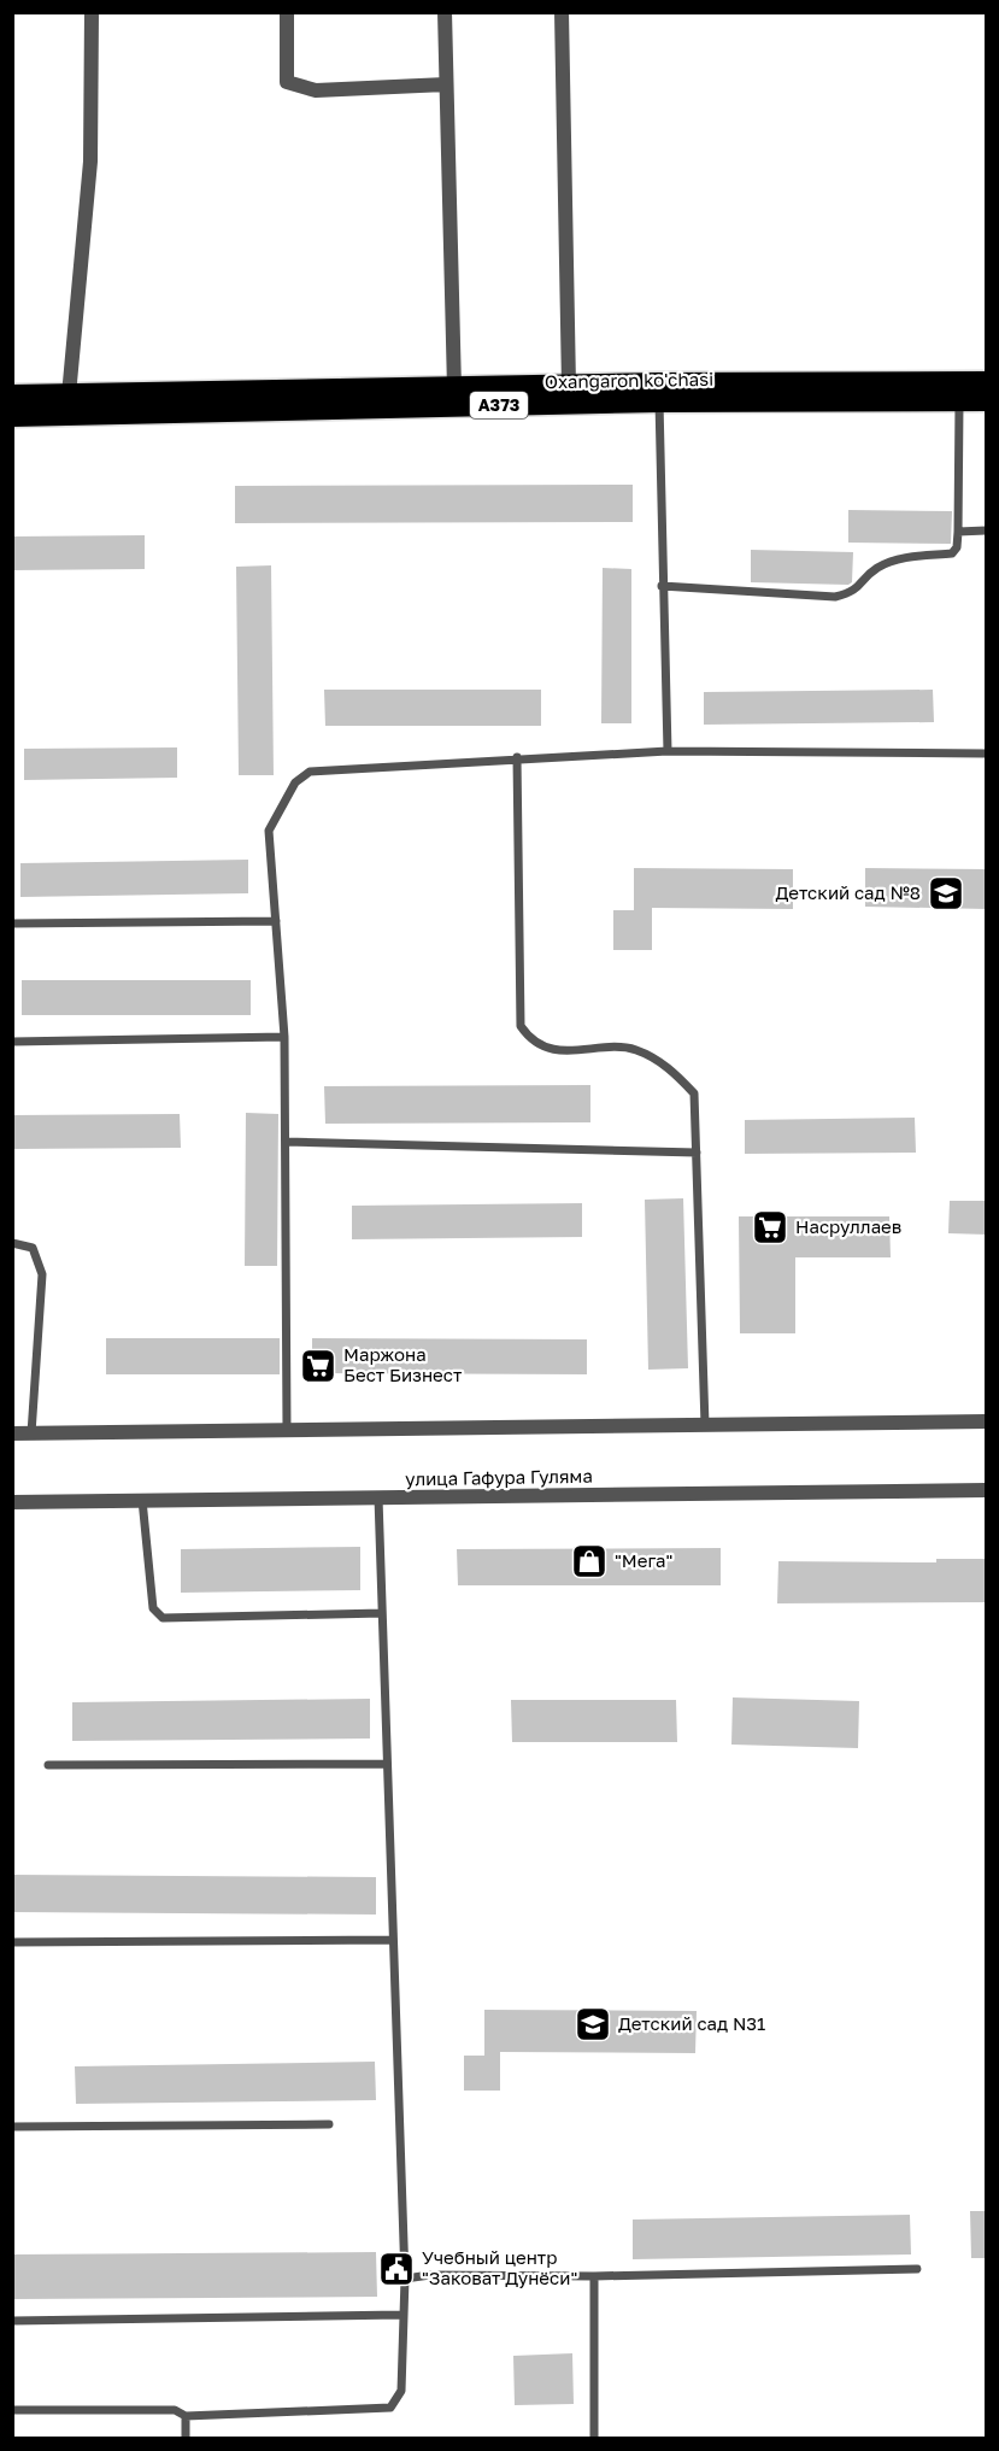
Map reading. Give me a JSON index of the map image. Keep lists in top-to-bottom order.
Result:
{
  "streets": {
    "highway": ["Oxangaron ko'chasi", "A373"],
    "street": ["улица Гафура Гуляма"]
  },
  "places": {
    "school or university": ["Детский сад №8", "Детский сад N31"],
    "supermarket": ["Насруллаев", "Маржона Бест Бизнест"],
    "shop": ["\"Мега\""],
    "public building": ["Учебный центр \"Заковат Дунёси\""]
  }
}
